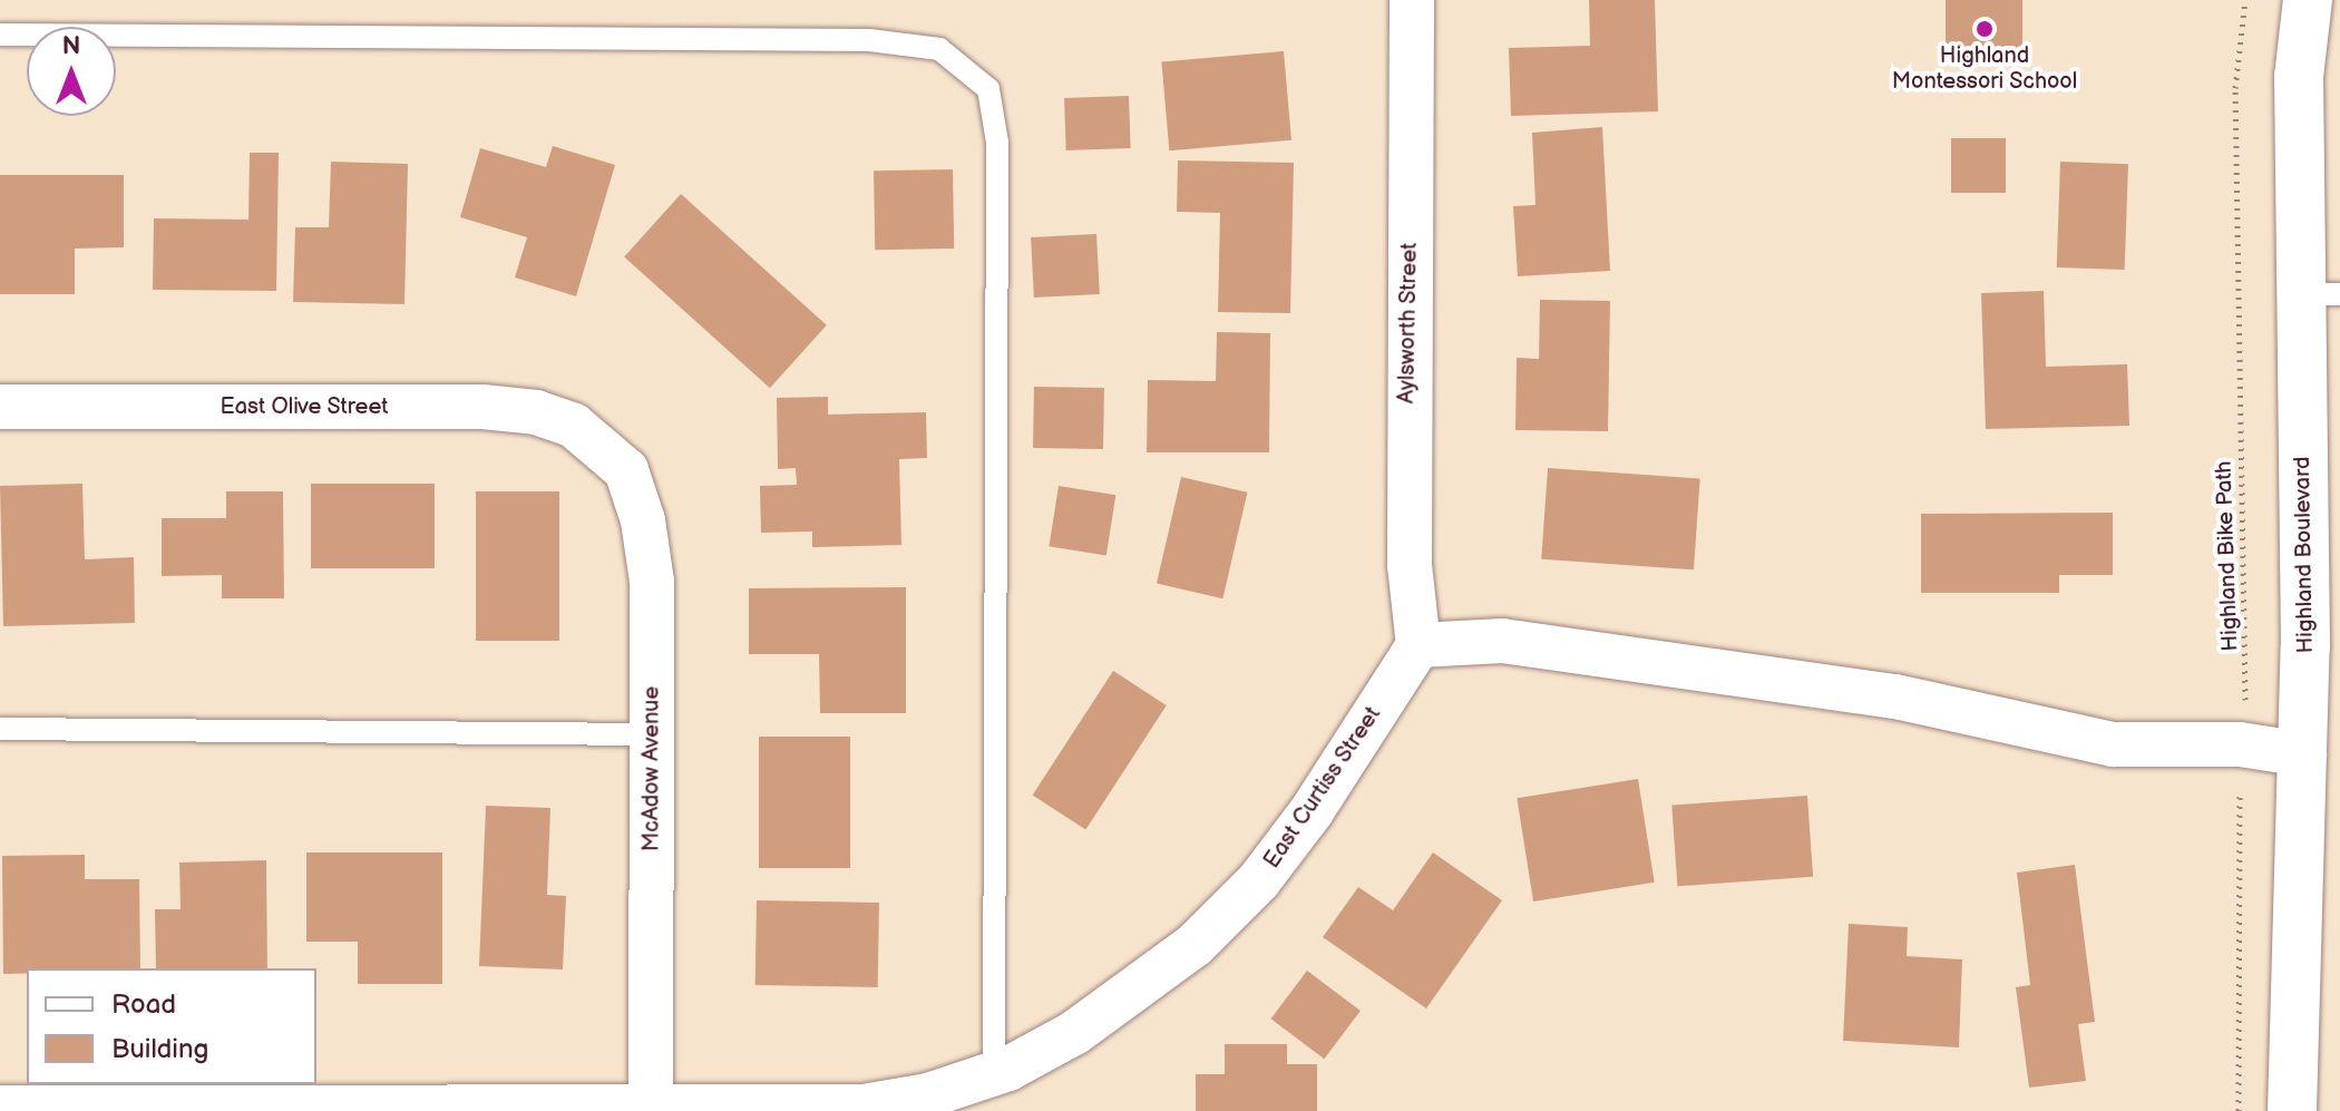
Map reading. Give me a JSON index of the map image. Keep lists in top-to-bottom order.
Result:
{
  "streets": {
    "main road": ["Highland Boulevard"],
    "street": [
      "Aylsworth Street",
      "East Olive Street",
      "McAdow Avenue",
      "East Curtiss Street"
    ],
    "path": ["Highland Bike Path"]
  },
  "crossings": [
    ["Aylsworth Street", "East Curtiss Street"],
    ["East Olive Street", "McAdow Avenue"],
    ["McAdow Avenue", "East Curtiss Street"]
  ],
  "places": ["Highland Montessori School"],
  "legend": ["Road", "Building"],
  "north": "top"
}
